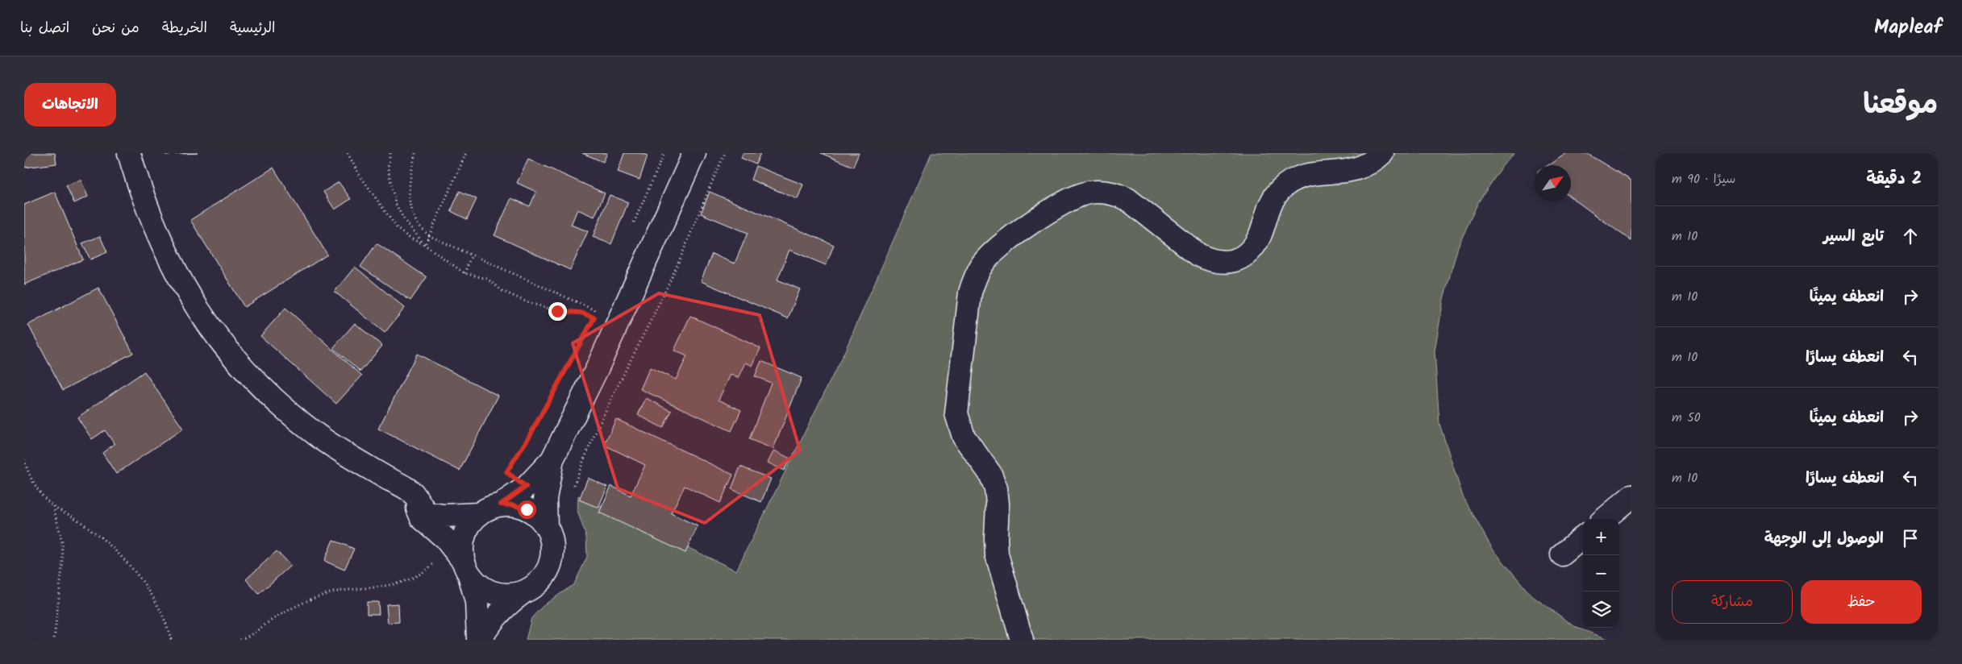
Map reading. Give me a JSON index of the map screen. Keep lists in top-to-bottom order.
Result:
{
  "north": "top right",
  "page": {
    "header": "Mapleaf",
    "nav": [
      "الرئيسية",
      "الخريطة",
      "من نحن",
      "اتصل بنا"
    ],
    "title": "موقعنا",
    "buttons": [
      "الاتجاهات",
      ["حفظ", "مشاركة"]
    ],
    "heading": ["2 دقيقة", "سيرًا · 90 m"],
    "list": [
      ["تابع السير", "10 m"],
      ["انعطف يمينًا", "10 m"],
      ["انعطف يسارًا", "10 m"],
      ["انعطف يمينًا", "50 m"],
      ["انعطف يسارًا", "10 m"],
      "الوصول إلى الوجهة"
    ],
    "map_buttons": ["+", "−"]
  }
}
